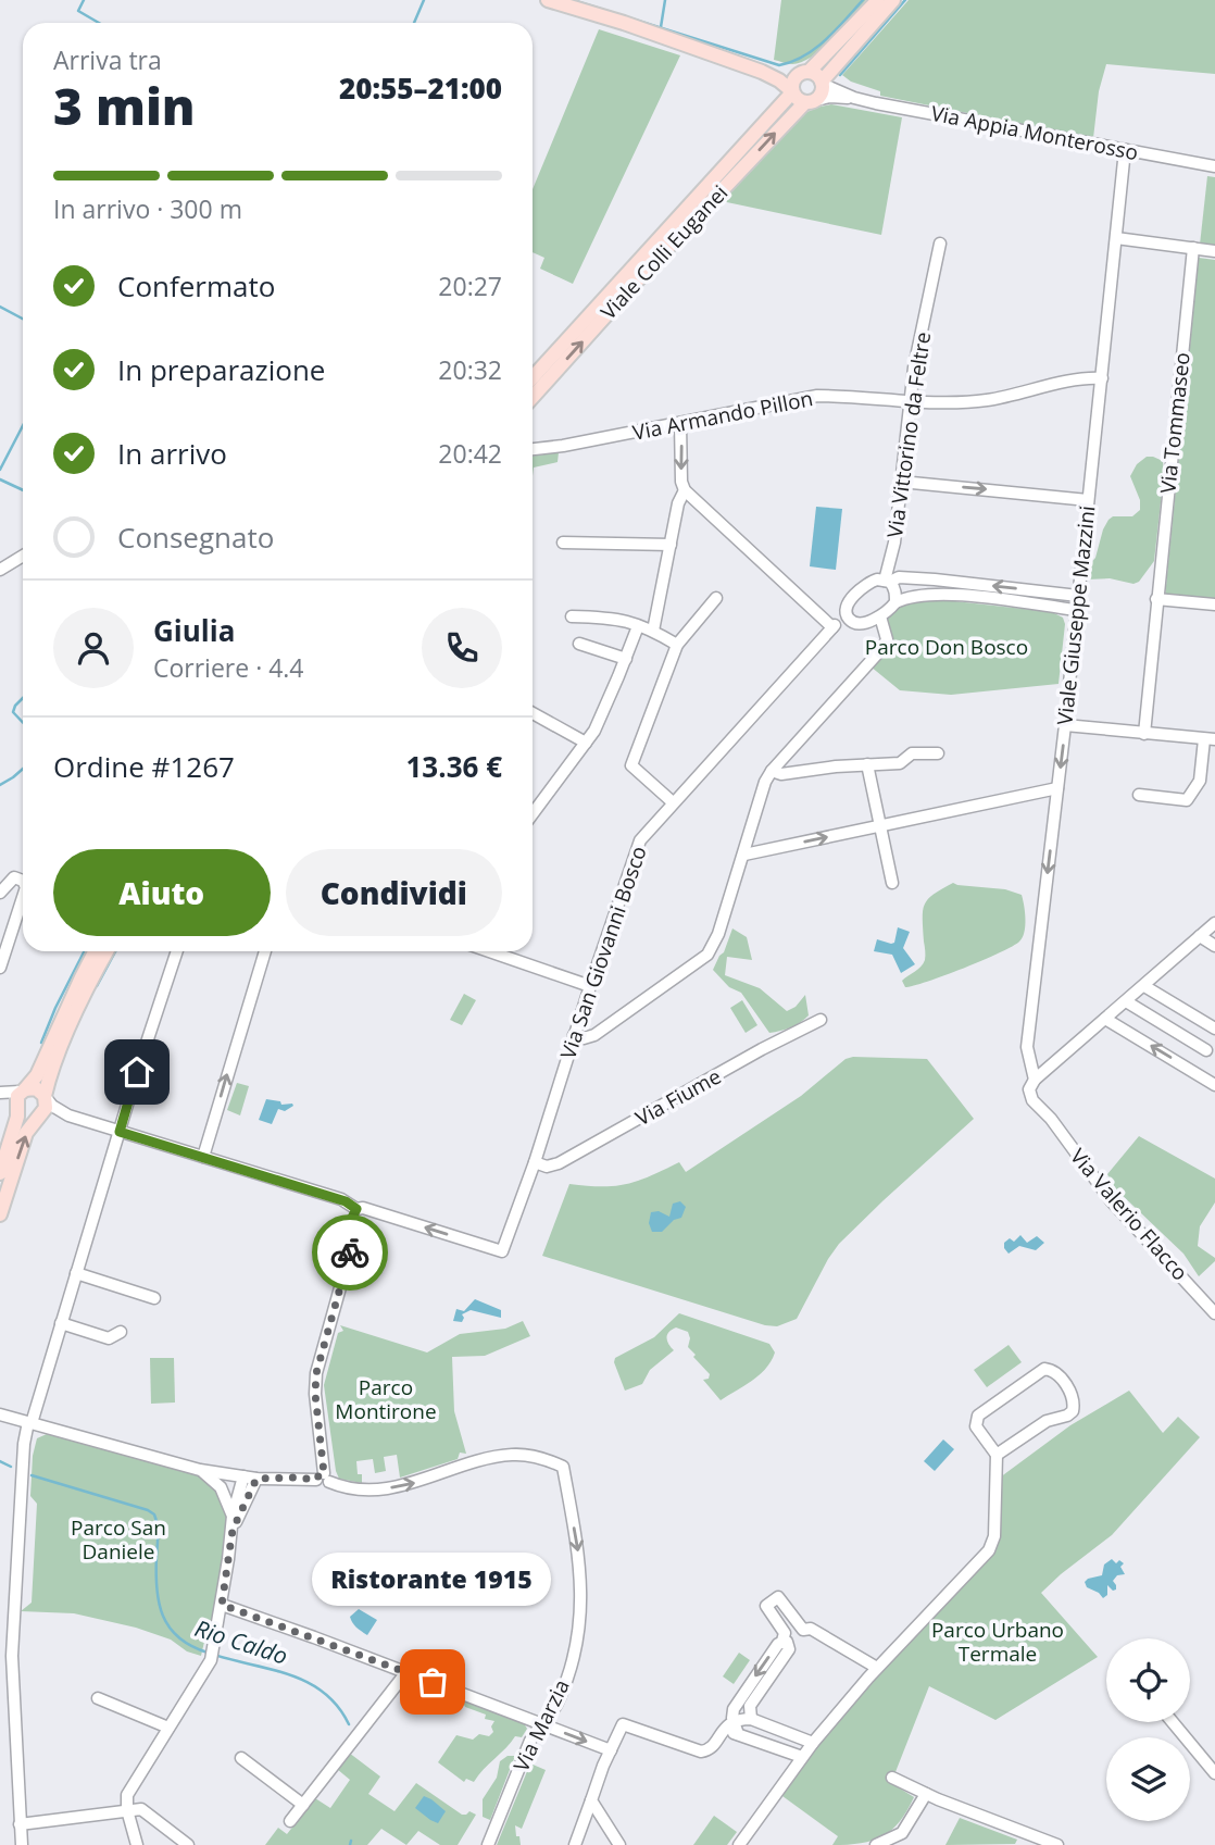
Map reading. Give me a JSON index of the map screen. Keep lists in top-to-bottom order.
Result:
{
  "streets": {
    "main road": ["Viale Colli Euganei"],
    "street": [
      "Via Appia Monterosso",
      "Via Armando Pillon",
      "Via Tommaseo",
      "Via Vittorino da Feltre",
      "Viale Giuseppe Mazzini",
      "Via San Giovanni Bosco",
      "Via Fiume",
      "Via Valerio Flacco",
      "Via Marzia"
    ]
  },
  "crossings": [
    ["Via Appia Monterosso", "Viale Colli Euganei"],
    ["Via Appia Monterosso", "Viale Giuseppe Mazzini"],
    ["Via Armando Pillon", "Via Vittorino da Feltre"],
    ["Via Armando Pillon", "Viale Giuseppe Mazzini"],
    ["Via Vittorino da Feltre", "Via San Giovanni Bosco"],
    ["Viale Giuseppe Mazzini", "Via San Giovanni Bosco"],
    ["Viale Giuseppe Mazzini", "Via Valerio Flacco"],
    ["Via San Giovanni Bosco", "Via Fiume"]
  ],
  "one_way": ["Viale Giuseppe Mazzini"],
  "water": ["Rio Caldo"],
  "parks": [
    "Parco Don Bosco",
    "Parco Montirone",
    "Parco San Daniele",
    "Parco Urbano Termale"
  ],
  "places": ["Ristorante 1915"],
  "page": {
    "heading": ["3 min", "Arriva tra", "20:55–21:00"],
    "panel": [
      "Giulia",
      "Corriere · 4.4",
      "Ordine #1267",
      "13.36 €"
    ],
    "bar": "In arrivo · 300 m",
    "list": [
      ["Confermato", "20:27"],
      ["In preparazione", "20:32"],
      ["In arrivo", "20:42"],
      "Consegnato"
    ],
    "buttons": ["Aiuto", "Condividi"],
    "bubble": "Ristorante 1915"
  }
}
